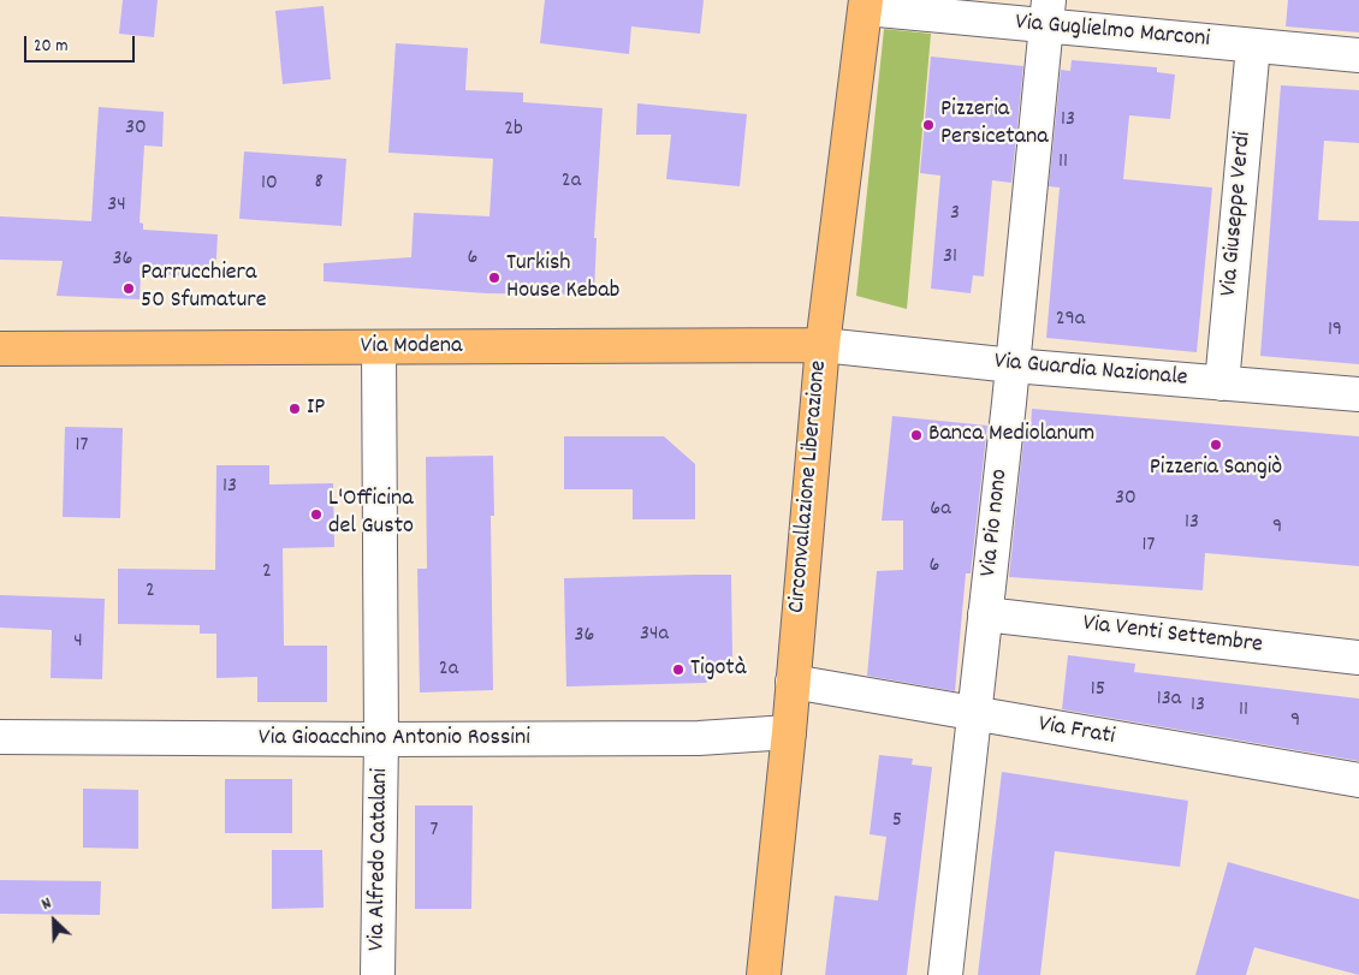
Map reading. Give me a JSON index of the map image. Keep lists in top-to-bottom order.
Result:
{
  "streets": {
    "main road": ["Via Modena", "Circonvallazione Liberazione"],
    "street": [
      "Via Guglielmo Marconi",
      "Via Giuseppe Verdi",
      "Via Guardia Nazionale",
      "Via Pio nono",
      "Via Venti Settembre",
      "Via Frati",
      "Via Gioacchino Antonio Rossini",
      "Via Alfredo Catalani"
    ]
  },
  "crossings": [
    ["Via Guglielmo Marconi", "Via Giuseppe Verdi"],
    ["Via Guglielmo Marconi", "Circonvallazione Liberazione"],
    ["Via Guglielmo Marconi", "Via Pio nono"],
    ["Via Giuseppe Verdi", "Via Guardia Nazionale"],
    ["Via Modena", "Via Guardia Nazionale"],
    ["Via Modena", "Circonvallazione Liberazione"],
    ["Via Modena", "Via Alfredo Catalani"],
    ["Via Guardia Nazionale", "Circonvallazione Liberazione"],
    ["Via Guardia Nazionale", "Via Pio nono"],
    ["Circonvallazione Liberazione", "Via Frati"],
    ["Circonvallazione Liberazione", "Via Gioacchino Antonio Rossini"],
    ["Via Pio nono", "Via Venti Settembre"],
    ["Via Pio nono", "Via Frati"],
    ["Via Gioacchino Antonio Rossini", "Via Alfredo Catalani"]
  ],
  "places": [
    "Pizzeria Persicetana",
    "Turkish House Kebab",
    "Parrucchiera 50 Sfumature",
    "IP",
    "Banca Mediolanum",
    "Pizzeria Sangiò",
    "L'Officina del Gusto",
    "Tigotà"
  ],
  "house_numbers": [
    "13",
    "30",
    "2b",
    "11",
    "2a",
    "8",
    "10",
    "34",
    "3",
    "31",
    "6",
    "36",
    "29a",
    "19",
    "17",
    "13",
    "30",
    "6a",
    "13",
    "9",
    "17",
    "6",
    "2",
    "2",
    "34a",
    "36",
    "4",
    "2a",
    "15",
    "13a",
    "13",
    "11",
    "9",
    "5",
    "7"
  ],
  "scale_bar": "20 m",
  "north": "top left"
}
